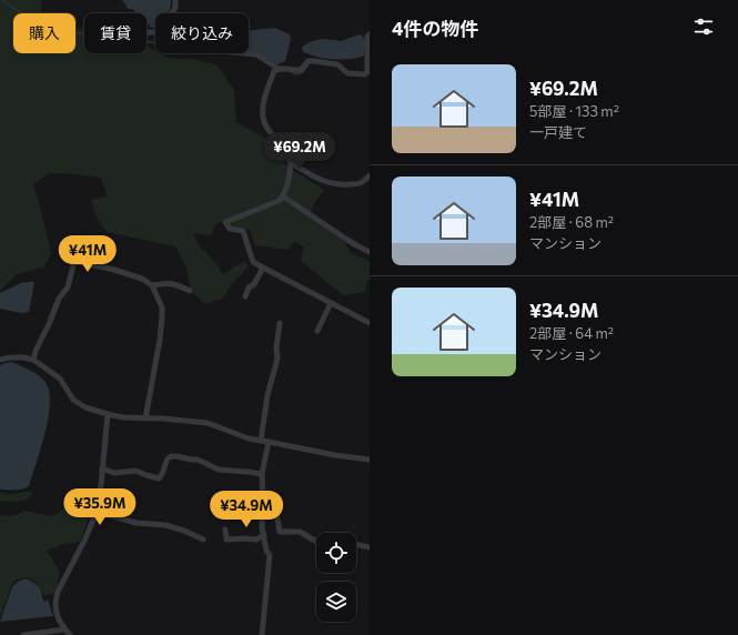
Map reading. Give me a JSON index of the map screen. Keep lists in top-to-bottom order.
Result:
{
  "page": {
    "heading": "4件の物件",
    "chip": ["購入", "賃貸", "絞り込み"],
    "list": [
      {
        "name": "¥69.2M",
        "note": "5部屋 · 133 m² · 一戸建て"
      },
      {
        "name": "¥41M",
        "note": "2部屋 · 68 m² · マンション"
      },
      {
        "name": "¥34.9M",
        "note": "2部屋 · 64 m² · マンション"
      }
    ],
    "price": [
      "¥69.2M",
      "¥41M",
      "¥35.9M",
      "¥34.9M"
    ]
  }
}
